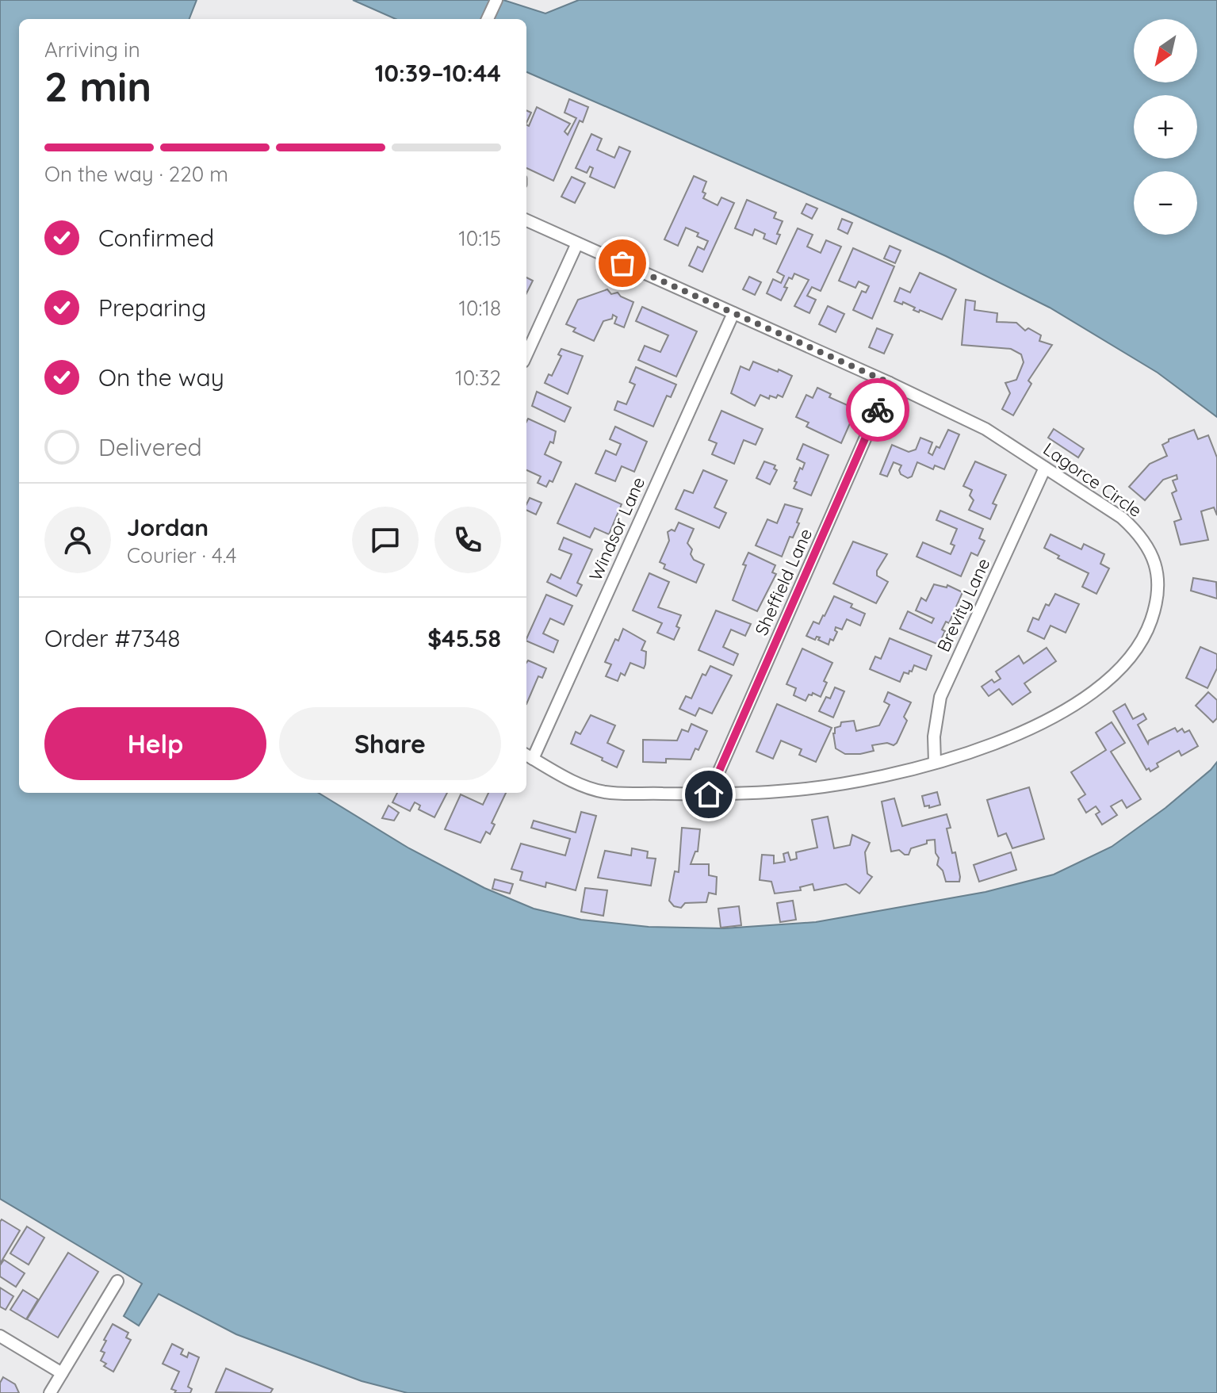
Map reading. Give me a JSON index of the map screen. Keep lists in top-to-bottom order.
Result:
{
  "streets": {
    "street": [
      "Lagorce Circle",
      "Windsor Lane",
      "Sheffield Lane",
      "Brevity Lane"
    ]
  },
  "crossings": [
    ["Lagorce Circle", "Windsor Lane"],
    ["Lagorce Circle", "Sheffield Lane"],
    ["Lagorce Circle", "Brevity Lane"]
  ],
  "north": "bottom left",
  "page": {
    "map_buttons": ["+", "−"],
    "heading": ["2 min", "Arriving in", "10:39–10:44"],
    "panel": [
      "Jordan",
      "Courier · 4.4",
      "Order #7348",
      "$45.58"
    ],
    "bar": "On the way · 220 m",
    "list": [
      ["Confirmed", "10:15"],
      ["Preparing", "10:18"],
      ["On the way", "10:32"],
      "Delivered"
    ],
    "buttons": ["Help", "Share"]
  }
}
